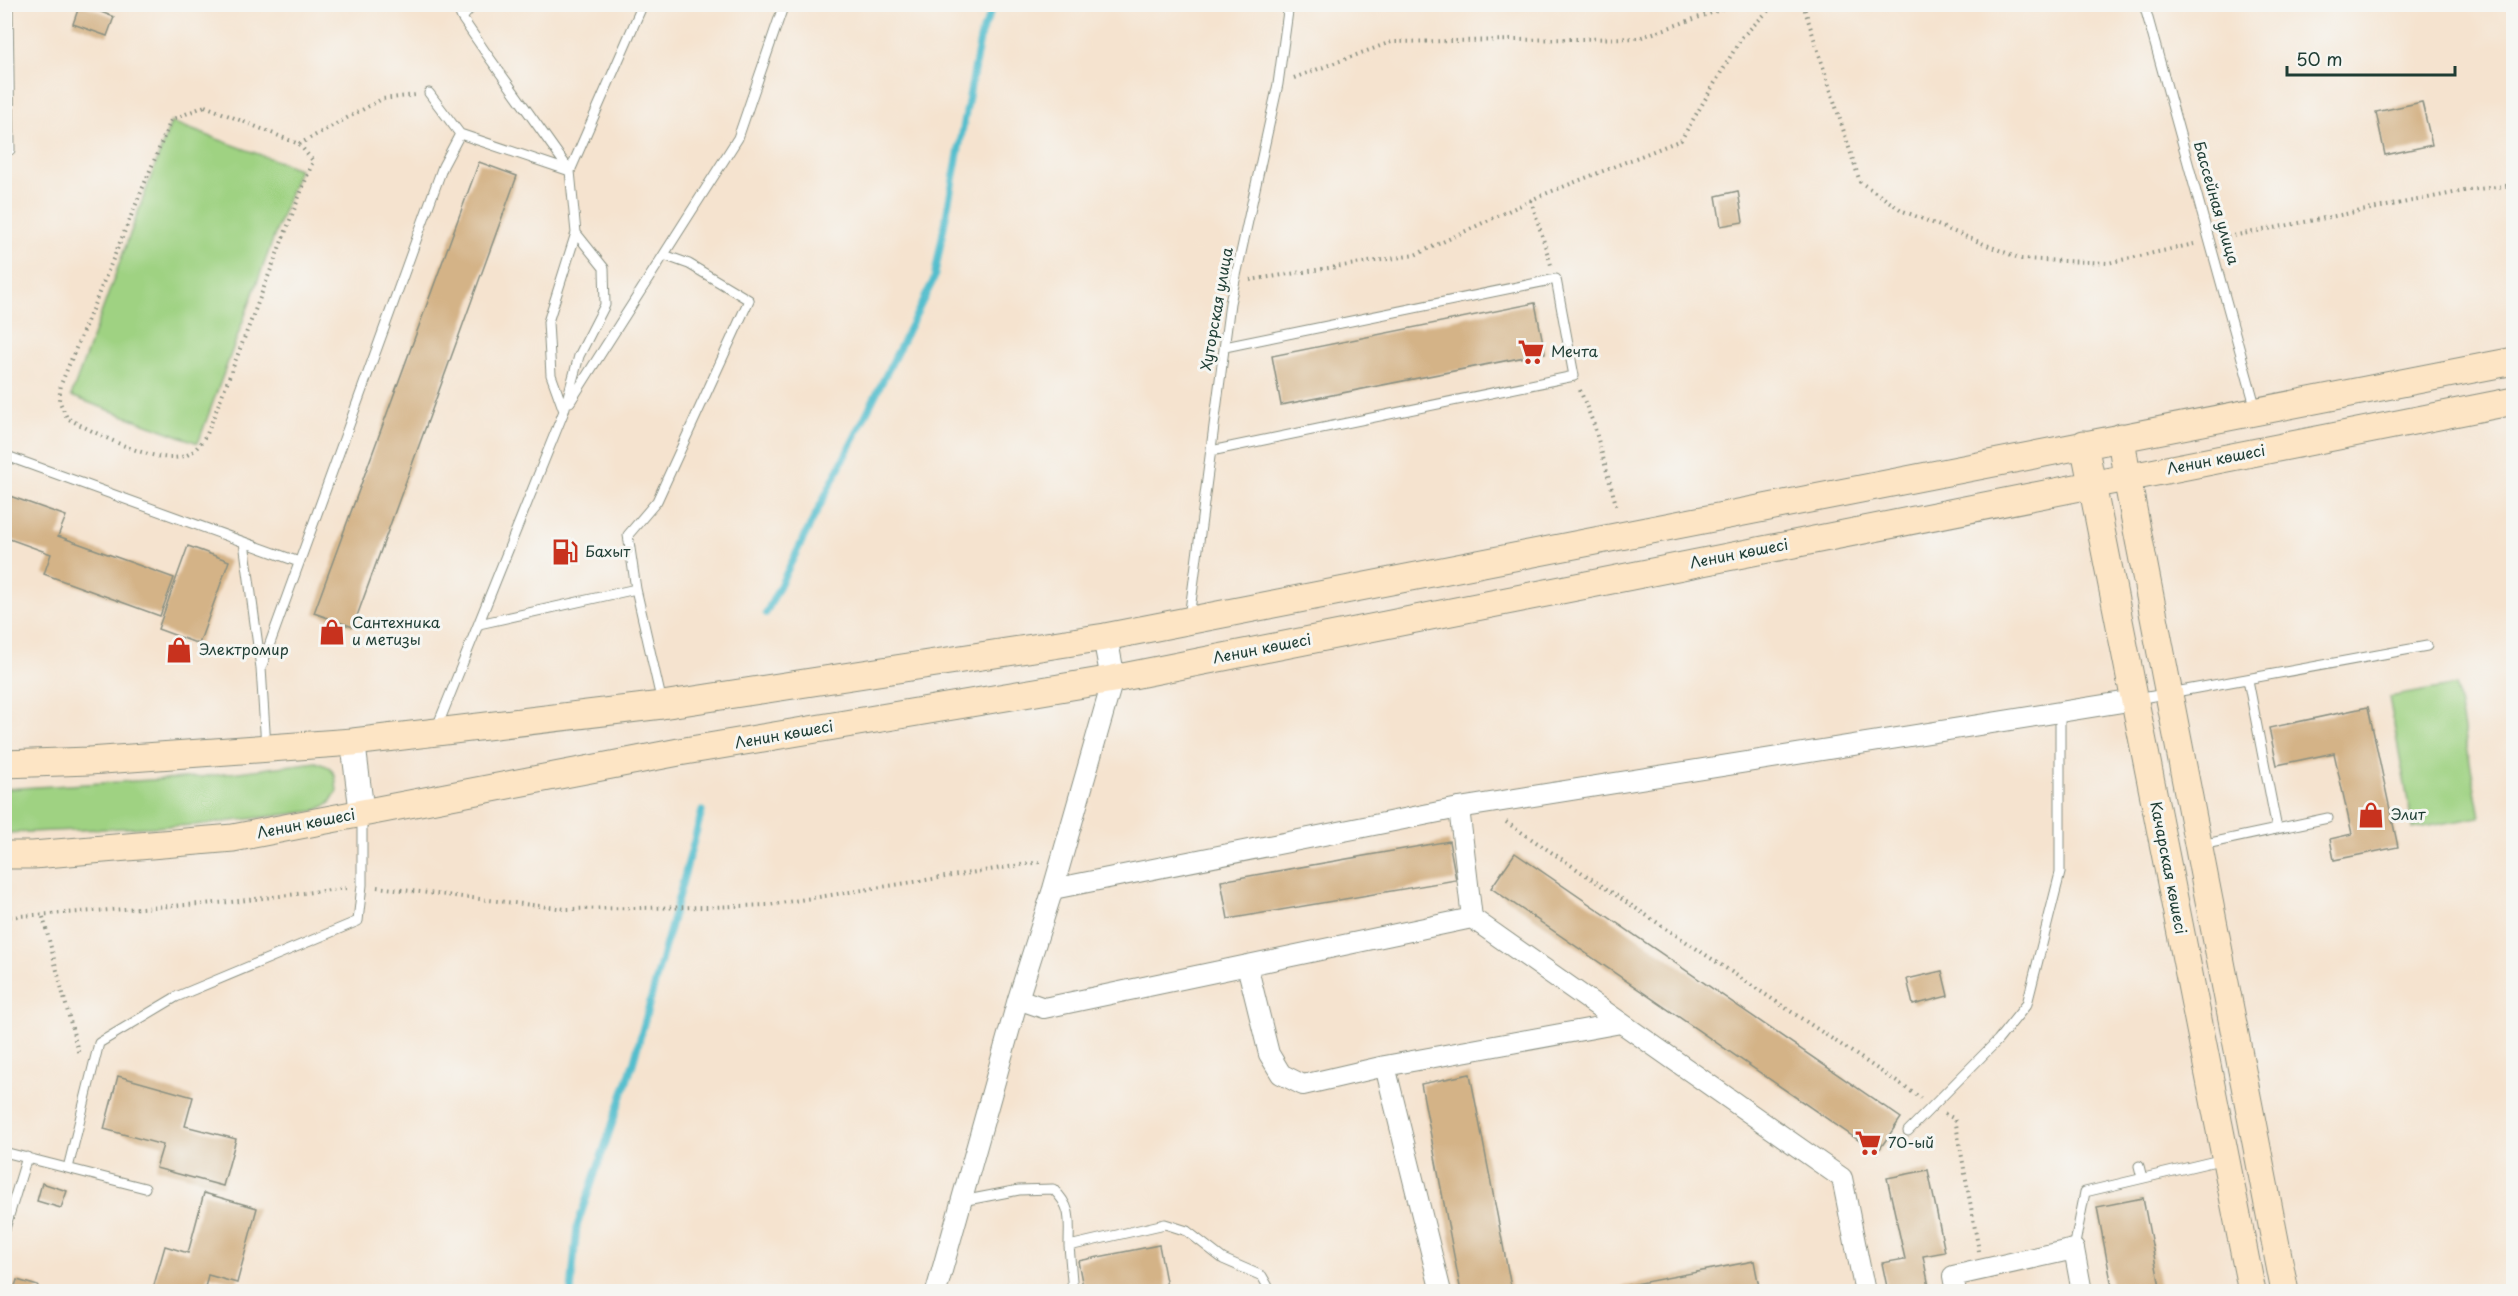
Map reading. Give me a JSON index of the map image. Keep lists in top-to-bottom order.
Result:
{
  "streets": {
    "main road": ["Ленин көшесі", "Качарская көшесі"],
    "lane": ["Бассейная улица", "Хуторская улица"]
  },
  "crossings": [
    ["Ленин көшесі", "Качарская көшесі"]
  ],
  "places": {
    "supermarket": ["Мечта", "70-ый"],
    "fuel station": ["Бахыт"],
    "shop": ["Сантехника и метизы", "Электромир", "Элит"]
  },
  "scale_bar": "50 m"
}
